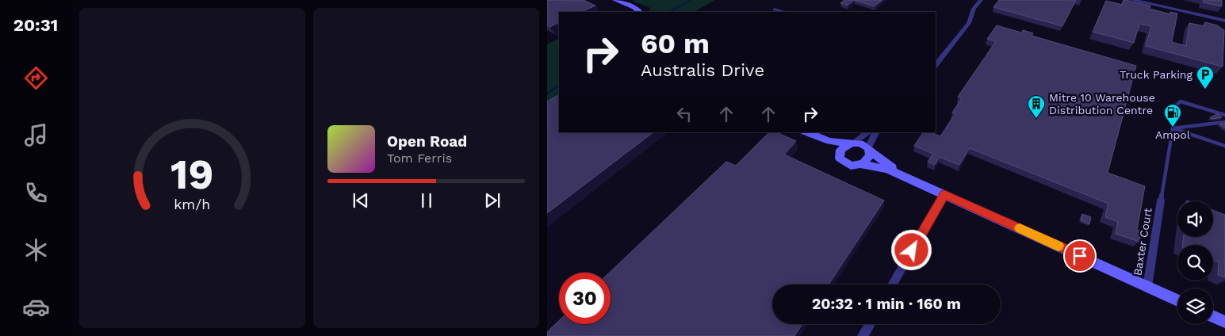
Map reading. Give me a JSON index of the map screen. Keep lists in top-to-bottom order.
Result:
{
  "streets": {
    "street": ["Baxter Court"]
  },
  "places": {
    "parking": ["Truck Parking"],
    "building": ["Mitre 10 Warehouse Distribution Centre"],
    "fuel station": ["Ampol"]
  },
  "page": {
    "tabs": "20:31",
    "turn": ["60 m", "Australis Drive"],
    "song": ["Open Road", "Tom Ferris"],
    "limit": "30",
    "trip": "20:32 · 1 min · 160 m",
    "gauge": ["19", "km/h"]
  }
}
